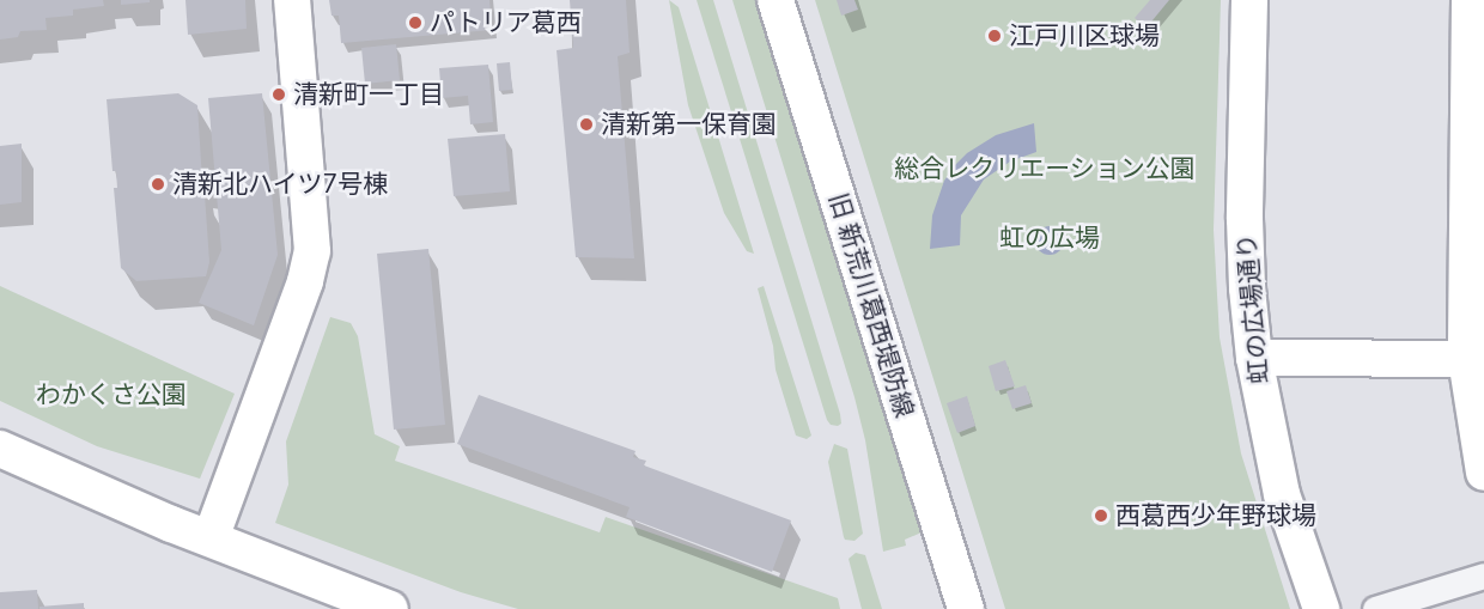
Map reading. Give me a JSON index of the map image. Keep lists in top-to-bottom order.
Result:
{
  "streets": {
    "street": ["旧 新荒川葛西堤防線", "虹の広場通り"]
  },
  "parks": ["総合レクリエーション公園", "虹の広場", "わかくさ公園"],
  "places": [
    "パトリア葛西",
    "江戸川区球場",
    "清新町一丁目",
    "清新第一保育園",
    "清新北ハイツ7号棟",
    "西葛西少年野球場"
  ]
}
